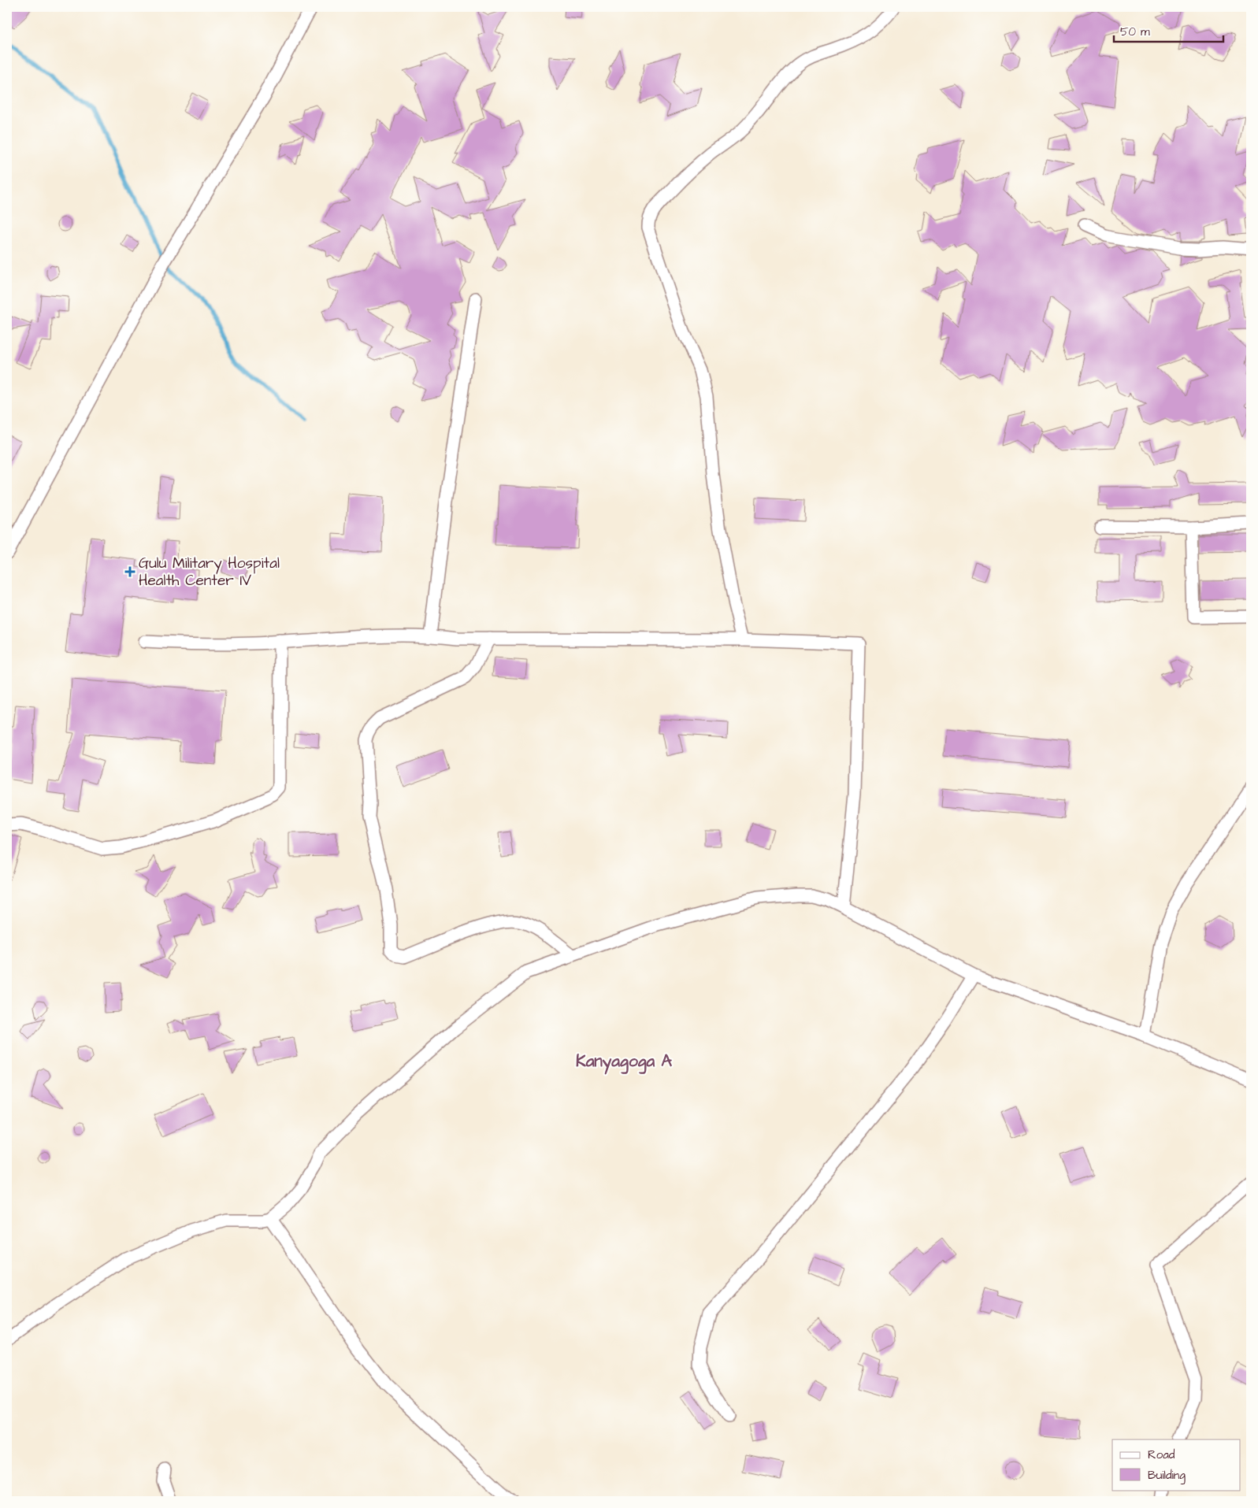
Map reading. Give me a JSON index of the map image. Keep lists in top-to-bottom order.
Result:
{
  "districts": ["Kanyagoga A"],
  "places": {
    "health": ["Gulu Military Hospital Health Center IV"]
  },
  "legend": ["Road", "Building"],
  "scale_bar": "50 m"
}
